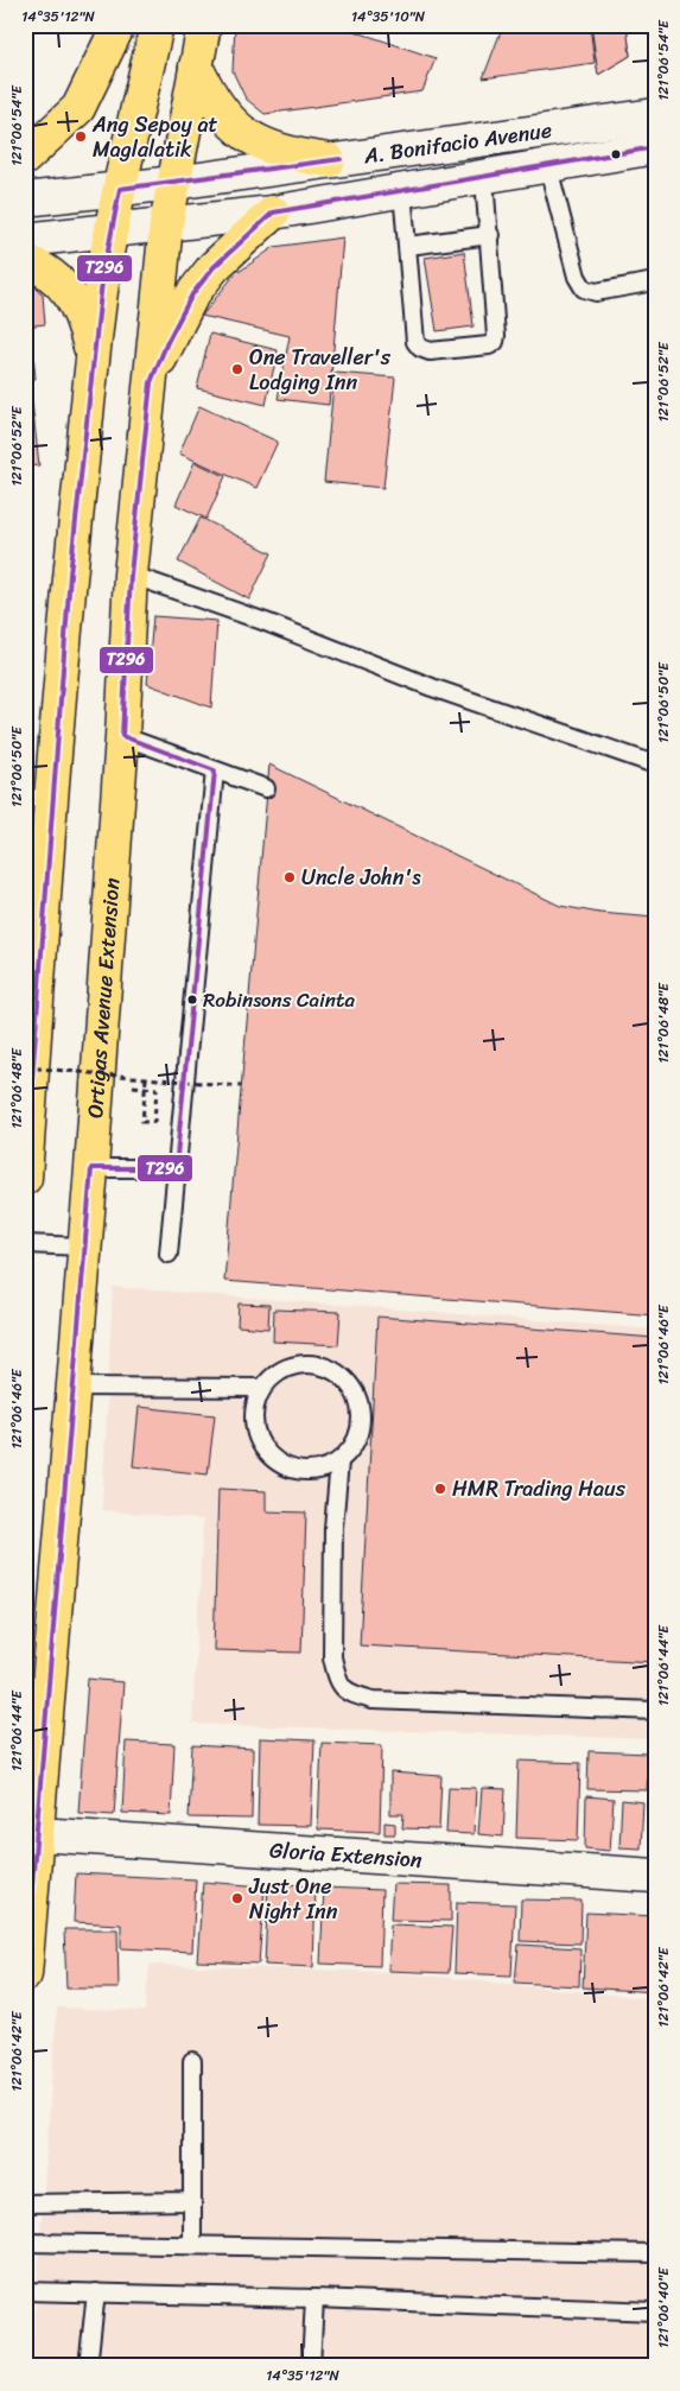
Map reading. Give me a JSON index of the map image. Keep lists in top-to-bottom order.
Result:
{
  "streets": {
    "main road": ["A. Bonifacio Avenue", "Ortigas Avenue Extension", "Gloria Extension"]
  },
  "crossings": [
    ["A. Bonifacio Avenue", "Ortigas Avenue Extension"],
    ["Ortigas Avenue Extension", "Gloria Extension"]
  ],
  "places": [
    "Ang Sepoy at Maglalatik",
    "One Traveller's Lodging Inn",
    "Uncle John's",
    "Robinsons Cainta",
    "HMR Trading Haus",
    "Just One Night Inn"
  ],
  "lines": ["transit line T296"],
  "coordinates": [
    "14°35'12\"N",
    "14°35'10\"N",
    "121°06'54\"E",
    "121°06'52\"E",
    "121°06'50\"E",
    "121°06'48\"E",
    "121°06'46\"E",
    "121°06'44\"E",
    "121°06'42\"E",
    "121°06'40\"E"
  ]
}
